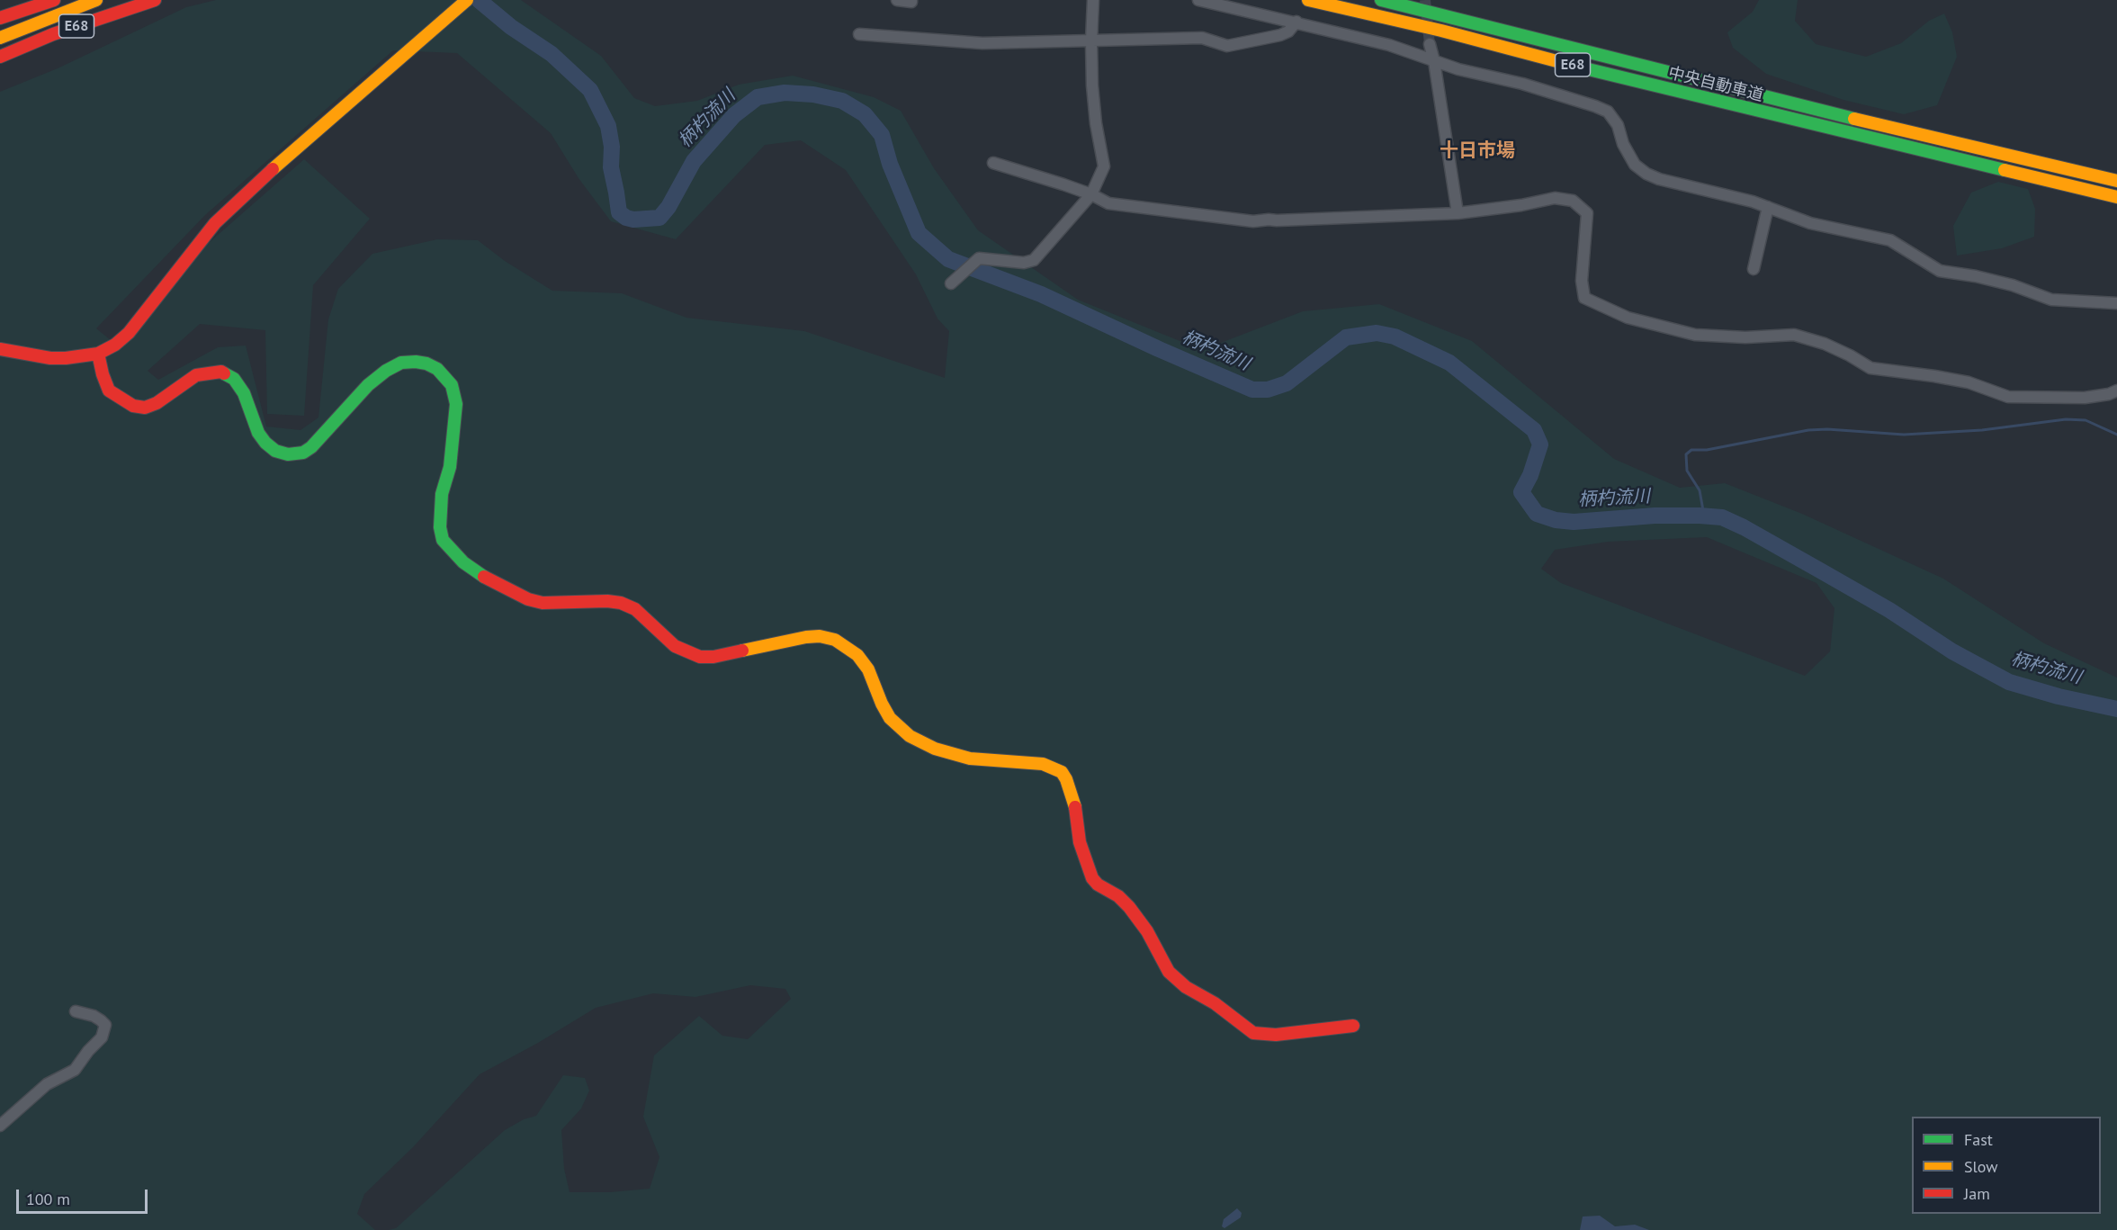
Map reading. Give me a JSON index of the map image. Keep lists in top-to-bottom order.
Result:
{
  "streets": {
    "main road": ["E68", "中央自動車道"]
  },
  "districts": ["十日市場"],
  "water": ["柄杓流川"],
  "legend": ["Fast", "Slow", "Jam"],
  "scale_bar": "100 m"
}
